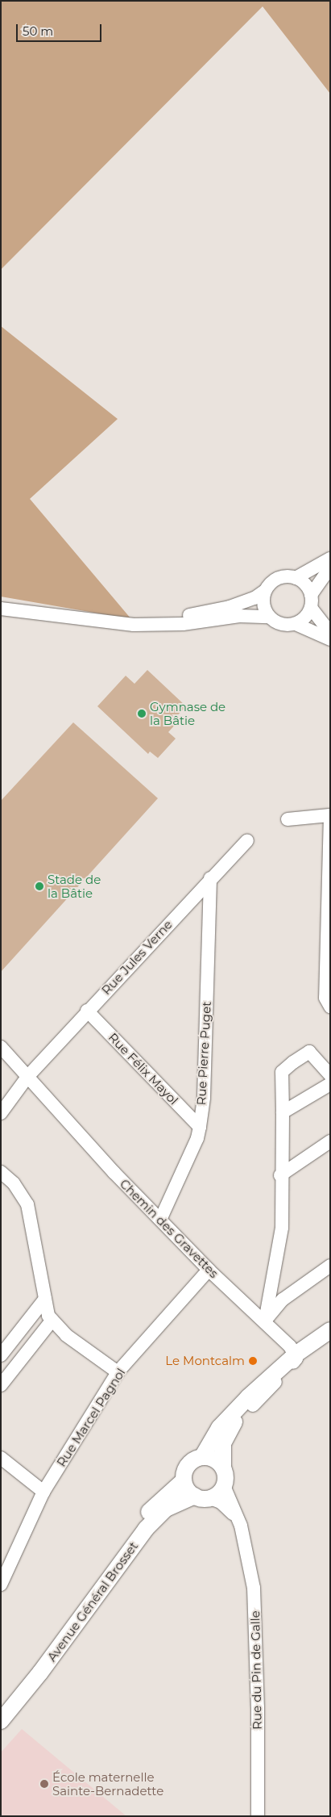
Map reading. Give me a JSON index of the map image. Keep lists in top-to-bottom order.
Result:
{
  "streets": {
    "main road": ["Avenue Général Brosset"],
    "street": [
      "Rue Jules Verne",
      "Rue Pierre Puget",
      "Rue Félix Mayol",
      "Chemin des Gravettes",
      "Rue Marcel Pagnol",
      "Rue du Pin de Galle"
    ]
  },
  "crossings": [
    ["Rue Jules Verne", "Rue Pierre Puget"],
    ["Rue Jules Verne", "Rue Félix Mayol"],
    ["Rue Jules Verne", "Chemin des Gravettes"],
    ["Rue Pierre Puget", "Rue Félix Mayol"],
    ["Rue Pierre Puget", "Chemin des Gravettes"],
    ["Chemin des Gravettes", "Rue Marcel Pagnol"],
    ["Avenue Général Brosset", "Rue du Pin de Galle"]
  ],
  "places": [
    "Gymnase de la Bâtie",
    "Stade de la Bâtie",
    "Le Montcalm",
    "École maternelle Sainte-Bernadette"
  ],
  "scale_bar": "50 m"
}
